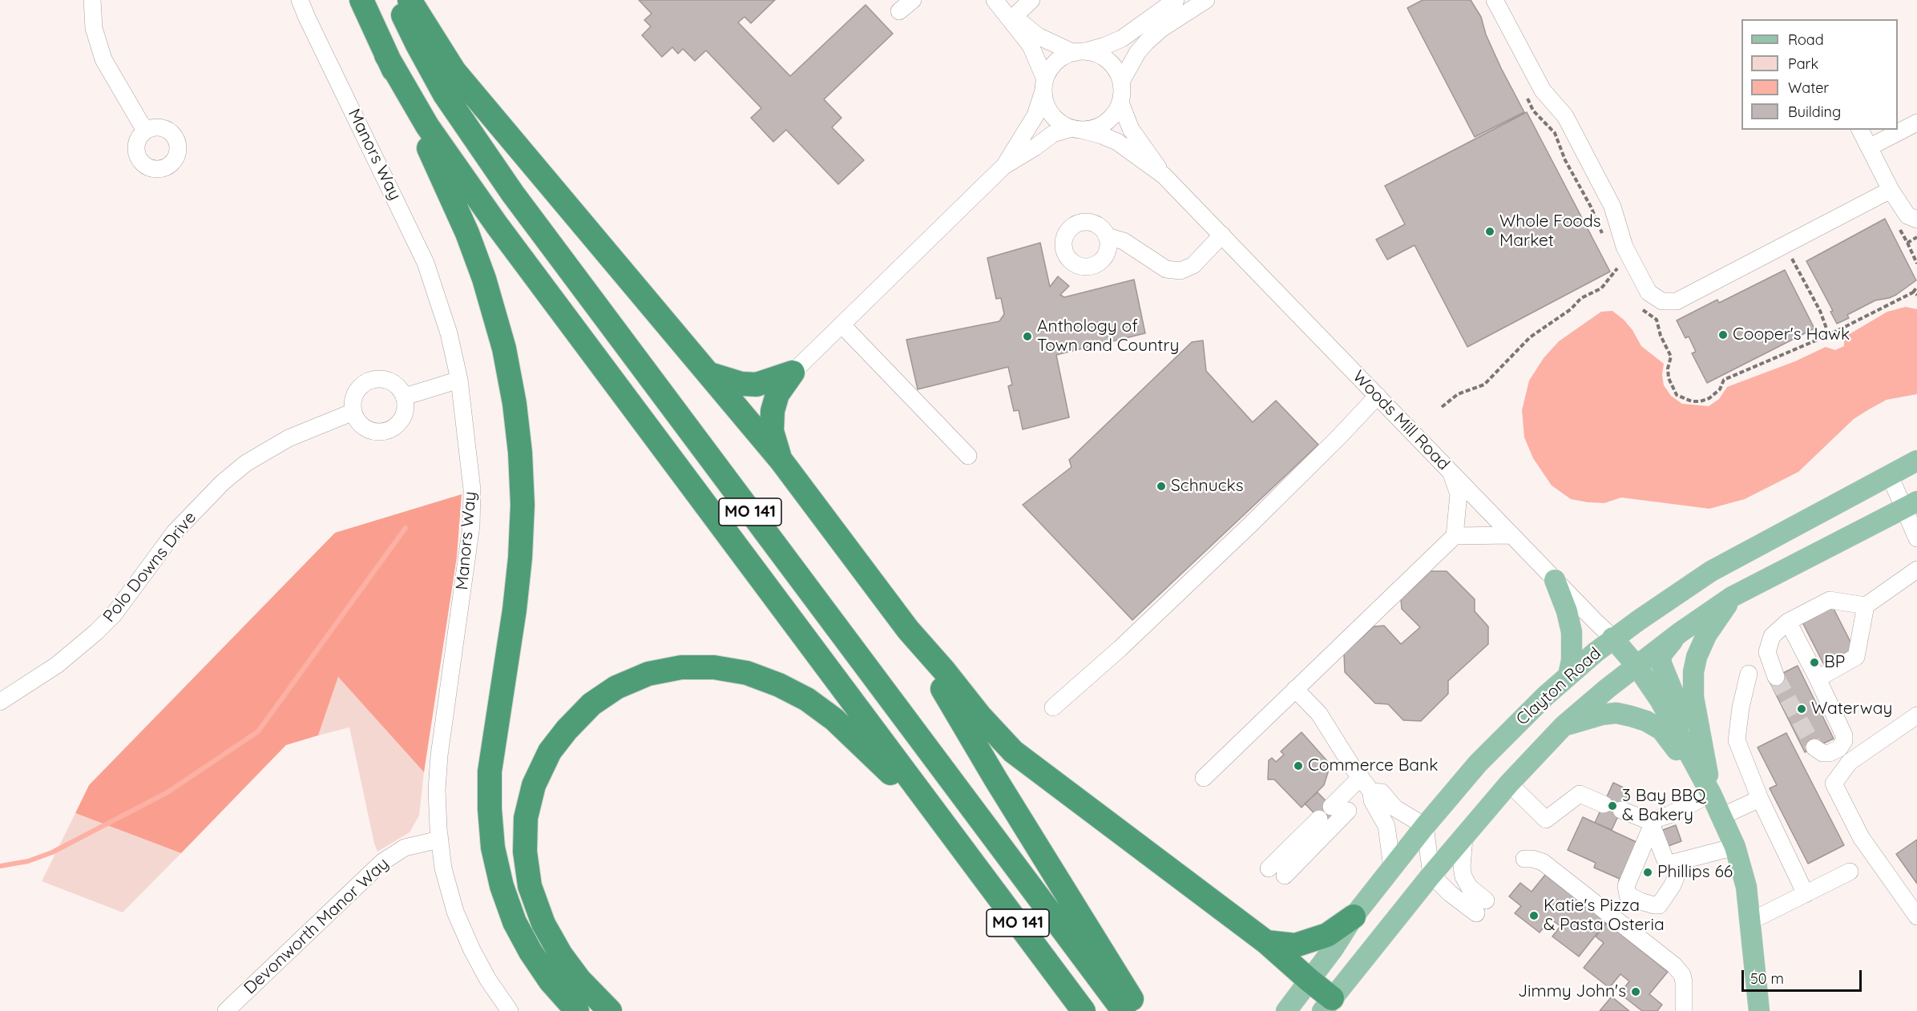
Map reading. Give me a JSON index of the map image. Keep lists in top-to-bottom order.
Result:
{
  "streets": {
    "highway": ["MO 141"],
    "main road": ["Woods Mill Road", "Clayton Road"],
    "street": ["Manors Way", "Polo Downs Drive", "Devonworth Manor Way"]
  },
  "crossings": [
    ["Manors Way", "Devonworth Manor Way"],
    ["Woods Mill Road", "Clayton Road"]
  ],
  "places": [
    "Whole Foods Market",
    "Cooper's Hawk",
    "Anthology of Town and Country",
    "Schnucks",
    "BP",
    "Waterway",
    "Commerce Bank",
    "3 Bay BBQ & Bakery",
    "Phillips 66",
    "Katie's Pizza & Pasta Osteria",
    "Jimmy John's"
  ],
  "legend": [
    "Road",
    "Park",
    "Water",
    "Building"
  ],
  "scale_bar": "50 m"
}
